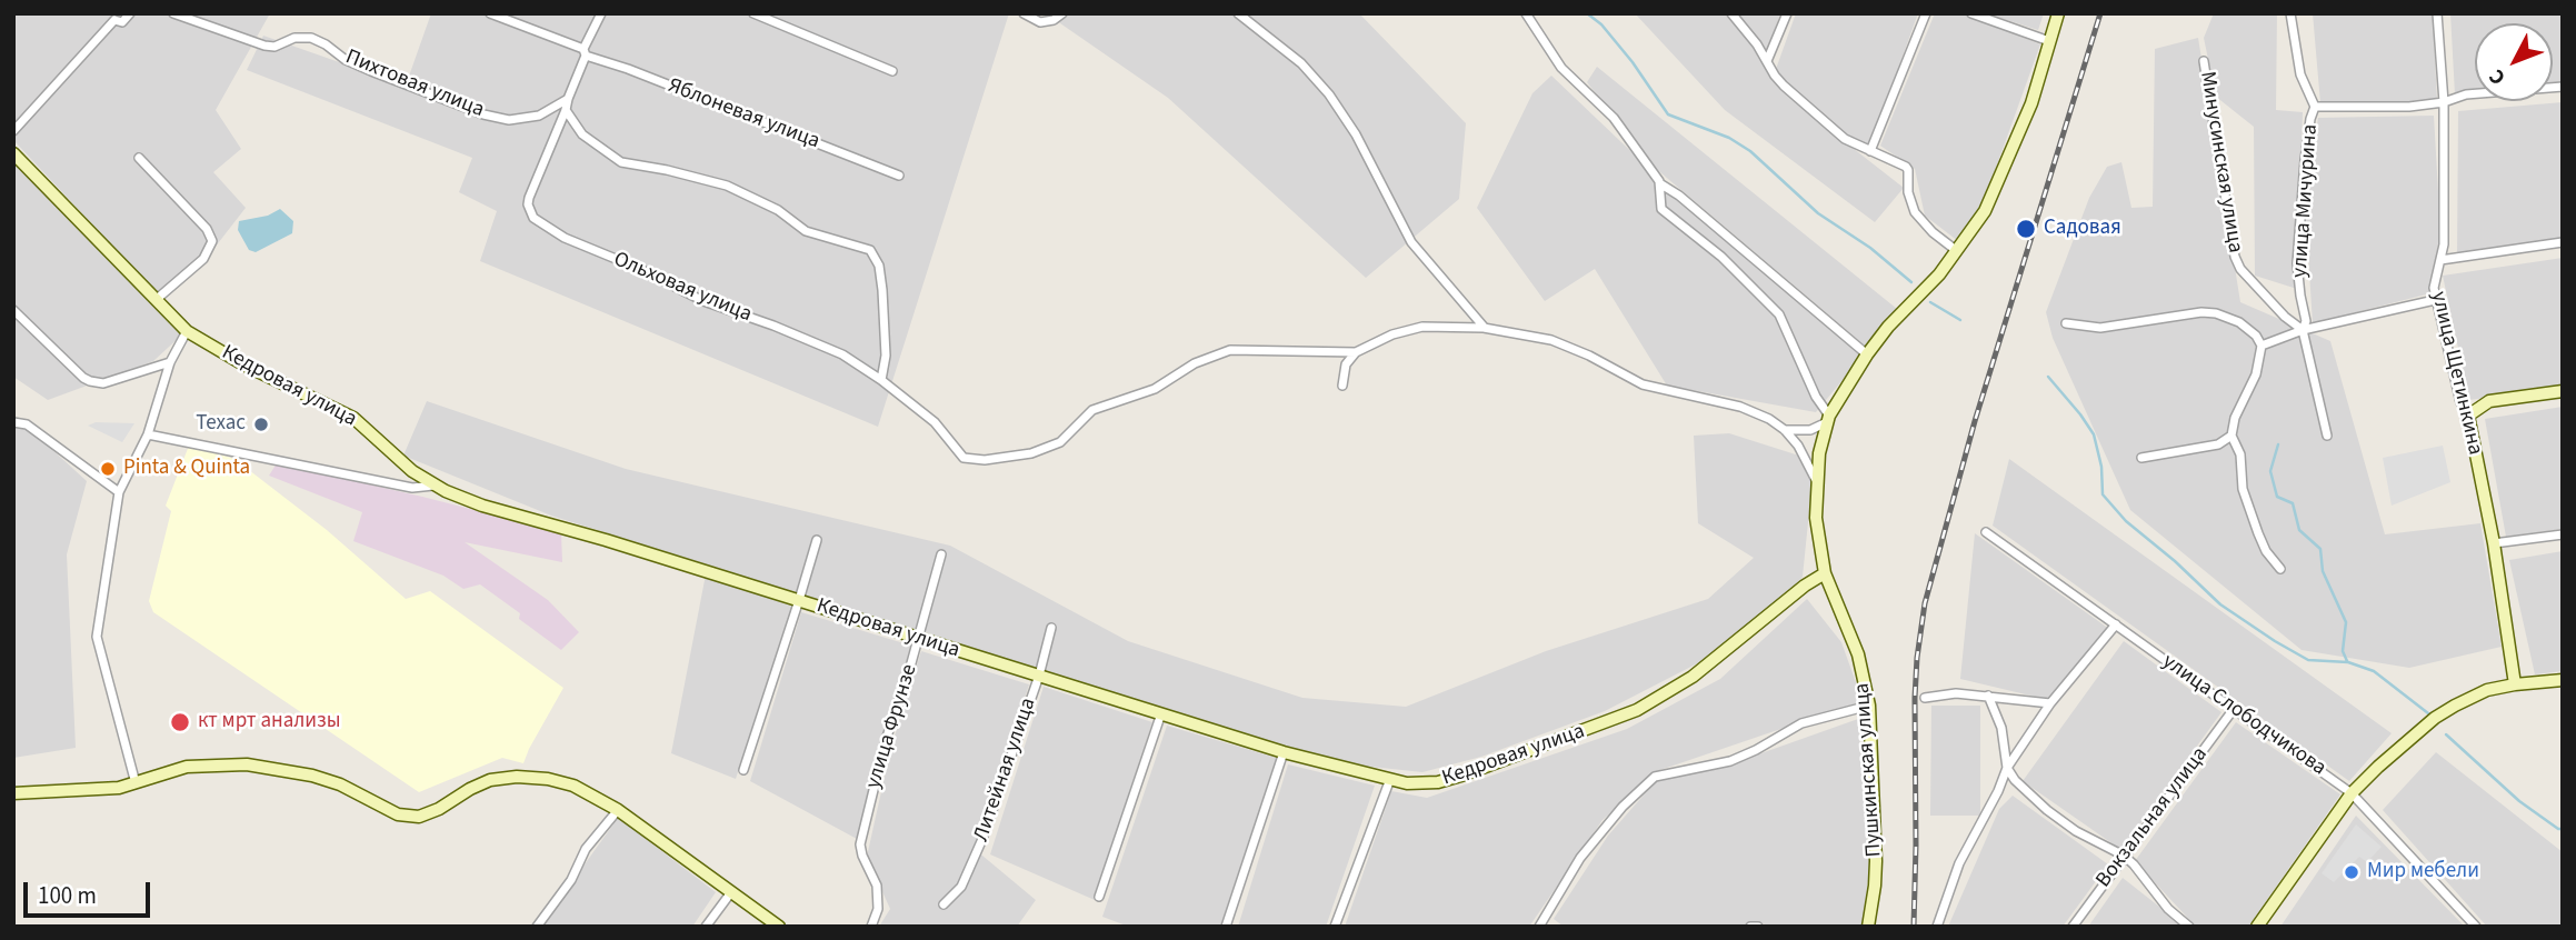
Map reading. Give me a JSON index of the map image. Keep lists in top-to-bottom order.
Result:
{
  "streets": {
    "street": [
      "Пихтовая улица",
      "Яблоневая улица",
      "Минусинская улица",
      "улица Мичурина",
      "Ольховая улица",
      "улица Щетинкина",
      "Кедровая улица",
      "улица Слободчикова",
      "улица Фрунзе",
      "Литейная улица",
      "Пушкинская улица",
      "Вокзальная улица"
    ]
  },
  "crossings": [
    ["Минусинская улица", "улица Мичурина"],
    ["Кедровая улица", "улица Фрунзе"],
    ["Кедровая улица", "Литейная улица"],
    ["Кедровая улица", "Пушкинская улица"],
    ["улица Слободчикова", "Вокзальная улица"]
  ],
  "places": [
    "Садовая",
    "Техас",
    "Pinta & Quinta",
    "кт мрт анализы",
    "Мир мебели"
  ],
  "scale_bar": "100 m",
  "north": "bottom left"
}
